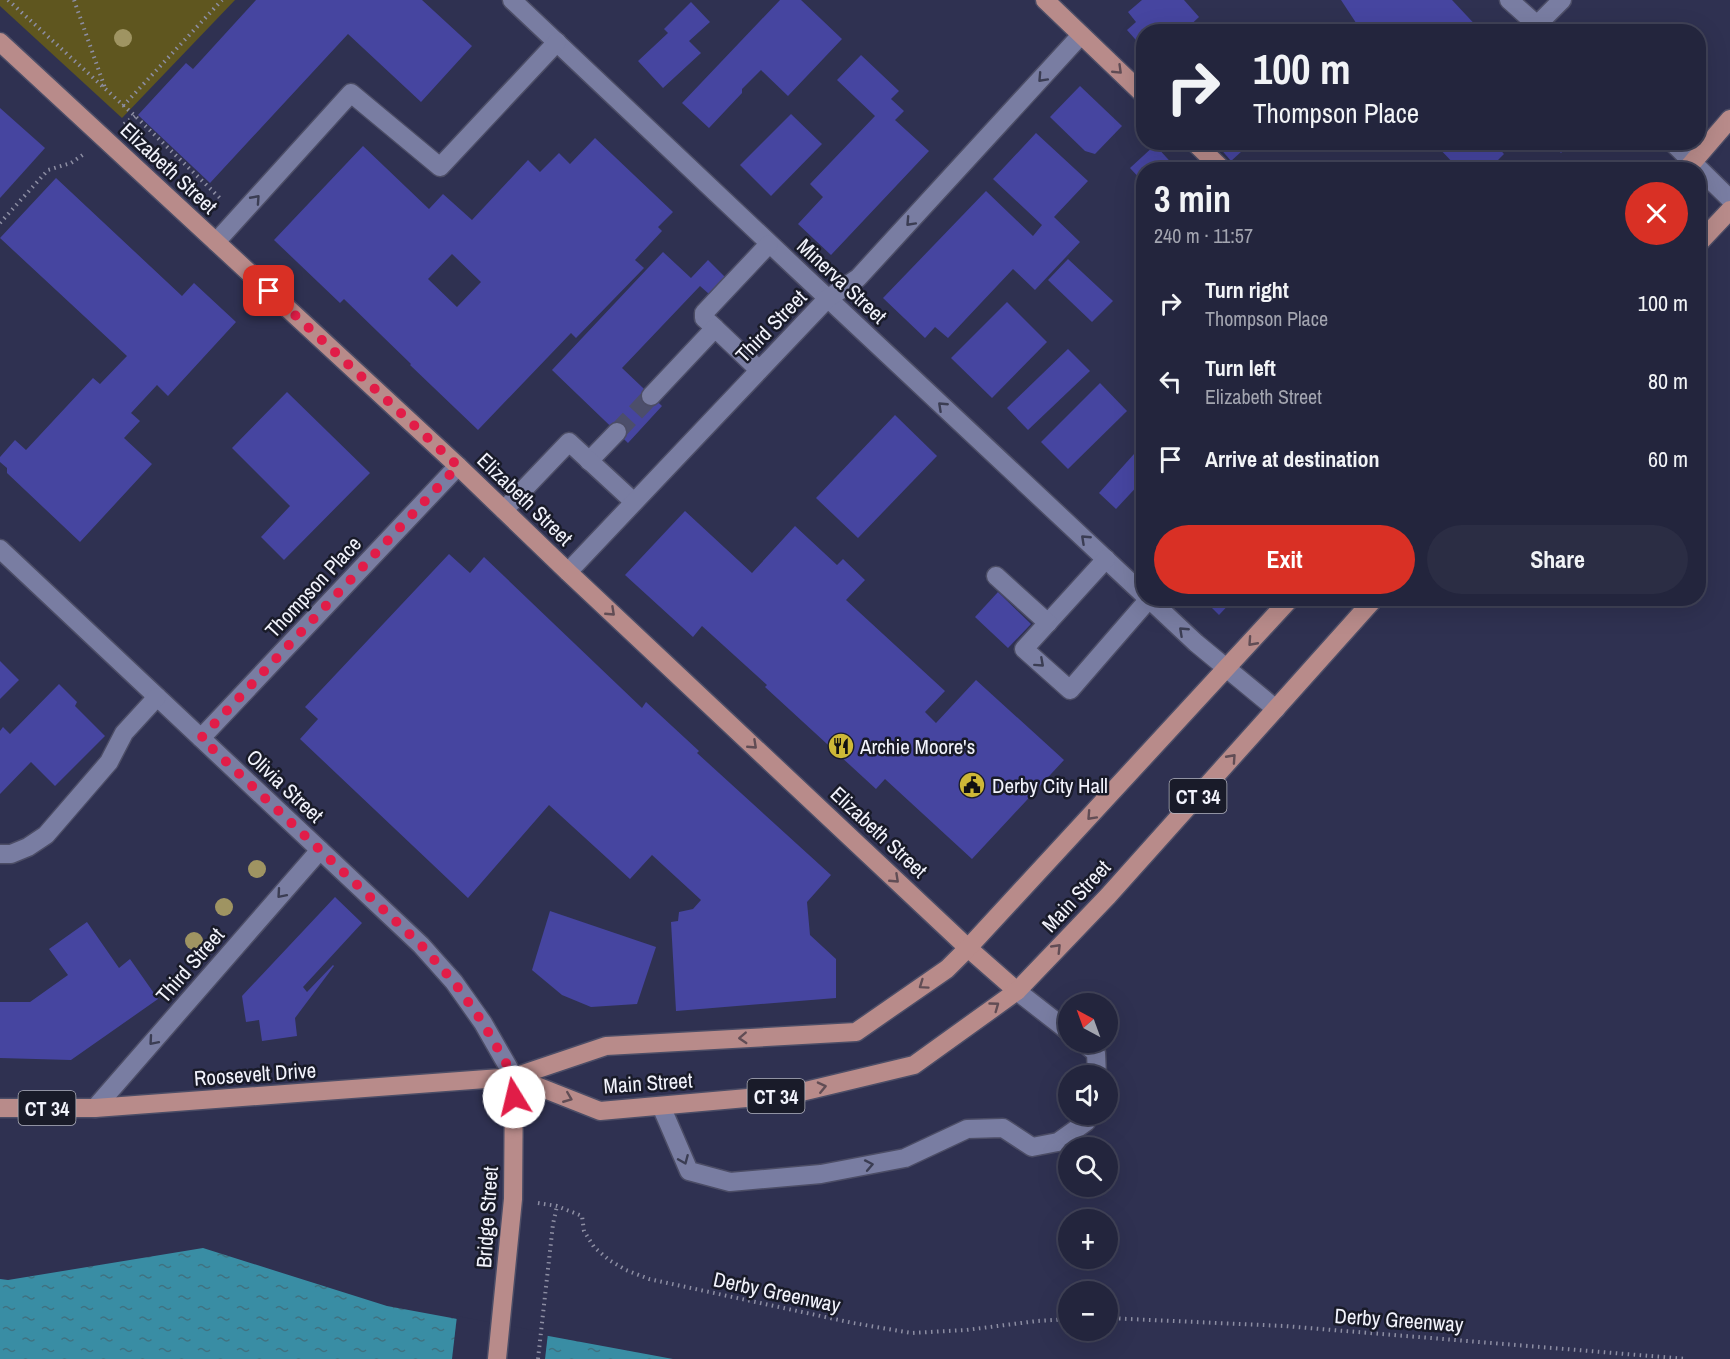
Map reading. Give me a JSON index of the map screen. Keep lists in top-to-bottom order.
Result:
{
  "streets": {
    "main road": [
      "Elizabeth Street",
      "CT 34",
      "Main Street",
      "Roosevelt Drive",
      "Bridge Street"
    ],
    "street": [
      "Minerva Street",
      "Third Street",
      "Thompson Place",
      "Olivia Street"
    ],
    "path": ["Derby Greenway"]
  },
  "crossings": [
    ["Elizabeth Street", "Third Street"],
    ["Elizabeth Street", "Thompson Place"],
    ["Elizabeth Street", "Main Street"],
    ["Minerva Street", "Third Street"],
    ["Third Street", "Olivia Street"],
    ["Third Street", "Roosevelt Drive"],
    ["Thompson Place", "Olivia Street"],
    ["Olivia Street", "Main Street"],
    ["Olivia Street", "Roosevelt Drive"],
    ["Olivia Street", "Bridge Street"],
    ["Main Street", "Roosevelt Drive"],
    ["Main Street", "Bridge Street"],
    ["Roosevelt Drive", "Bridge Street"],
    ["Bridge Street", "Derby Greenway"]
  ],
  "one_way": ["Elizabeth Street", "Minerva Street", "Third Street"],
  "places": {
    "restaurant": ["Archie Moore's"],
    "public building": ["Derby City Hall"]
  },
  "north": "top left",
  "page": {
    "turn": ["100 m", "Thompson Place"],
    "heading": ["3 min", "240 m · 11:57"],
    "list": [
      {
        "name": "Turn right",
        "note": "Thompson Place",
        "value": "100 m"
      },
      {
        "name": "Turn left",
        "note": "Elizabeth Street",
        "value": "80 m"
      },
      {
        "name": "Arrive at destination",
        "value": "60 m"
      }
    ],
    "buttons": ["Exit", "Share"],
    "map_buttons": ["+", "−"]
  }
}
